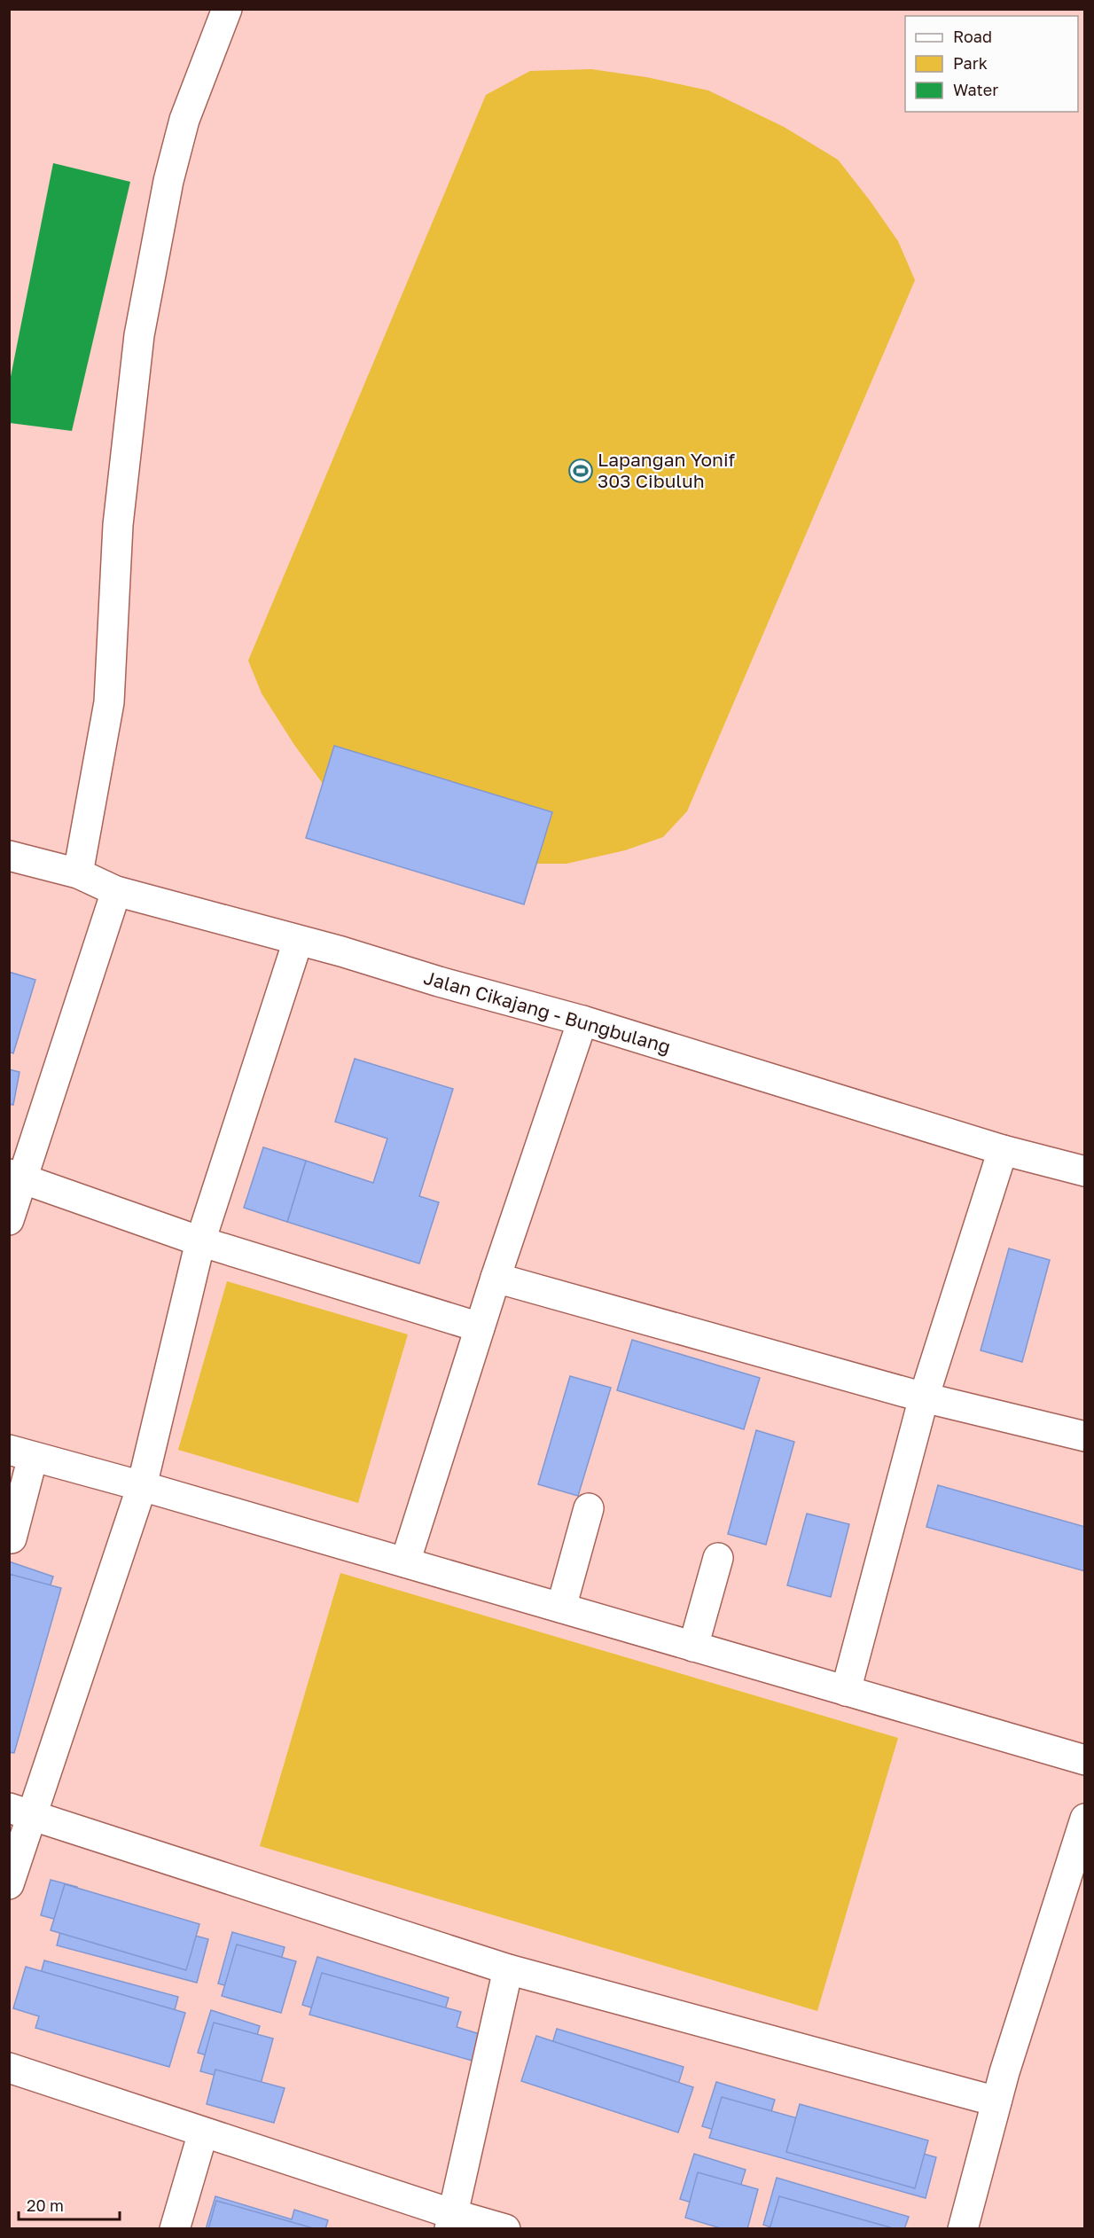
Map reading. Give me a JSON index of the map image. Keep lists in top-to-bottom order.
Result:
{
  "streets": {
    "street": ["Jalan Cikajang - Bungbulang"]
  },
  "places": {
    "sports": ["Lapangan Yonif 303 Cibuluh"]
  },
  "legend": ["Road", "Park", "Water"],
  "scale_bar": "20 m"
}
